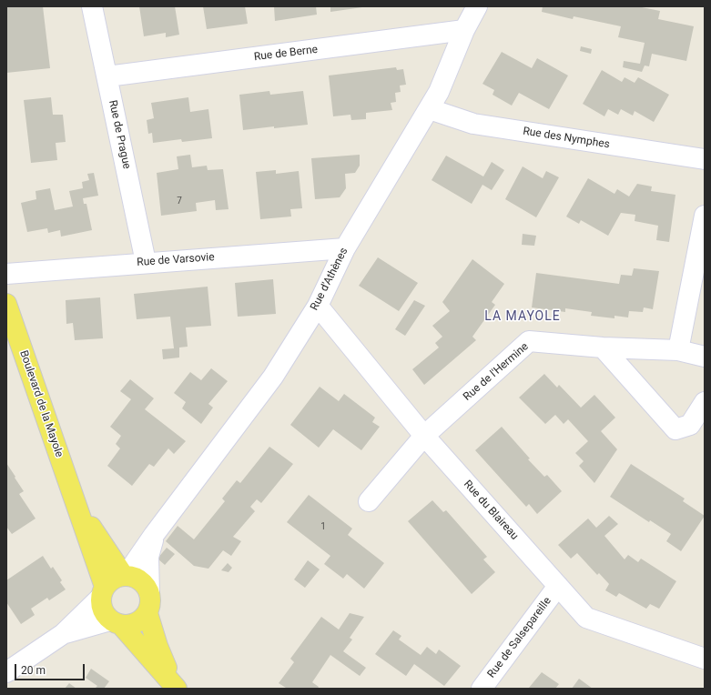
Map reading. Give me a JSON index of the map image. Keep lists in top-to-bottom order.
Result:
{
  "streets": {
    "main road": ["Boulevard de la Mayole"],
    "street": [
      "Rue de Berne",
      "Rue de Prague",
      "Rue des Nymphes",
      "Rue de Varsovie",
      "Rue d'Athènes",
      "Rue de l'Hermine",
      "Rue du Blaireau",
      "Rue de Salsepareille"
    ]
  },
  "crossings": [
    ["Rue de Berne", "Rue de Prague"],
    ["Rue de Berne", "Rue d'Athènes"],
    ["Rue de Prague", "Rue de Varsovie"],
    ["Rue des Nymphes", "Rue d'Athènes"],
    ["Rue de Varsovie", "Rue d'Athènes"],
    ["Rue d'Athènes", "Boulevard de la Mayole"],
    ["Rue d'Athènes", "Rue du Blaireau"],
    ["Rue de l'Hermine", "Rue du Blaireau"],
    ["Rue du Blaireau", "Rue de Salsepareille"]
  ],
  "districts": ["LA MAYOLE"],
  "house_numbers": ["7", "1"],
  "scale_bar": "20 m"
}
